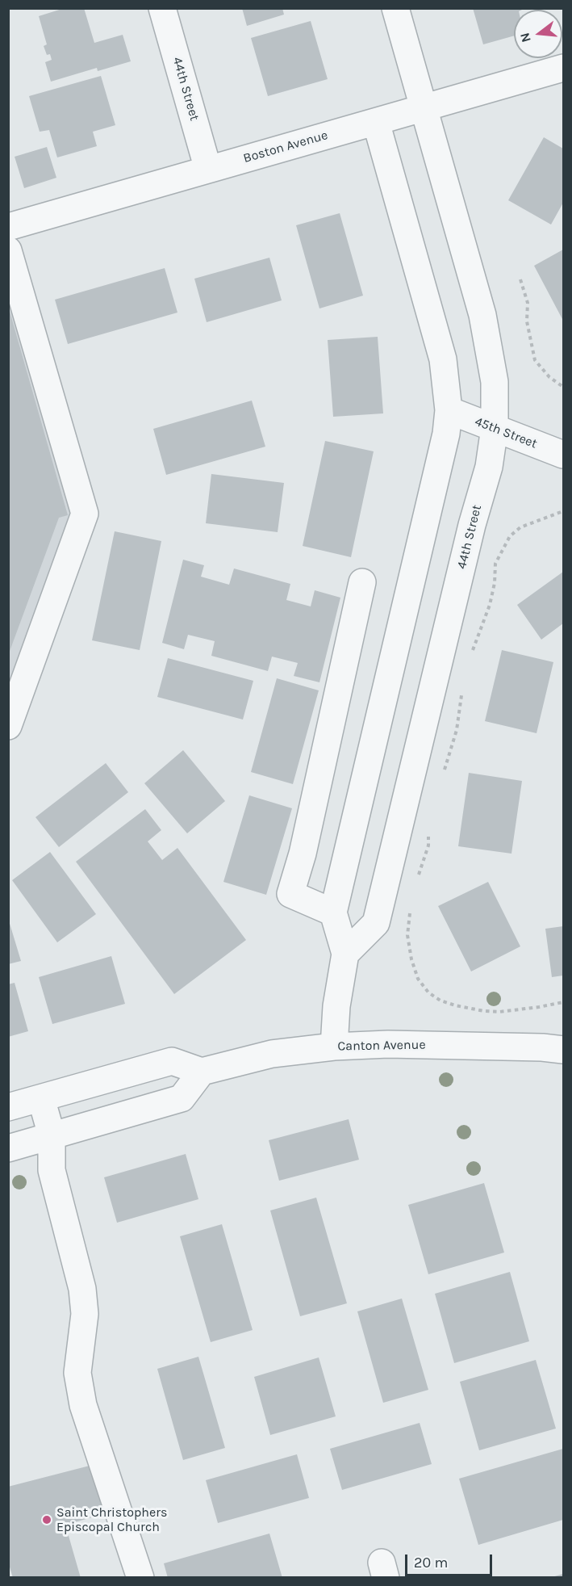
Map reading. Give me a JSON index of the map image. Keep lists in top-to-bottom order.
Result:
{
  "streets": {
    "street": [
      "44th Street",
      "Boston Avenue",
      "45th Street",
      "Canton Avenue"
    ]
  },
  "crossings": [
    ["44th Street", "Boston Avenue"],
    ["44th Street", "45th Street"]
  ],
  "places": ["Saint Christophers Episcopal Church"],
  "scale_bar": "20 m",
  "north": "left"
}
